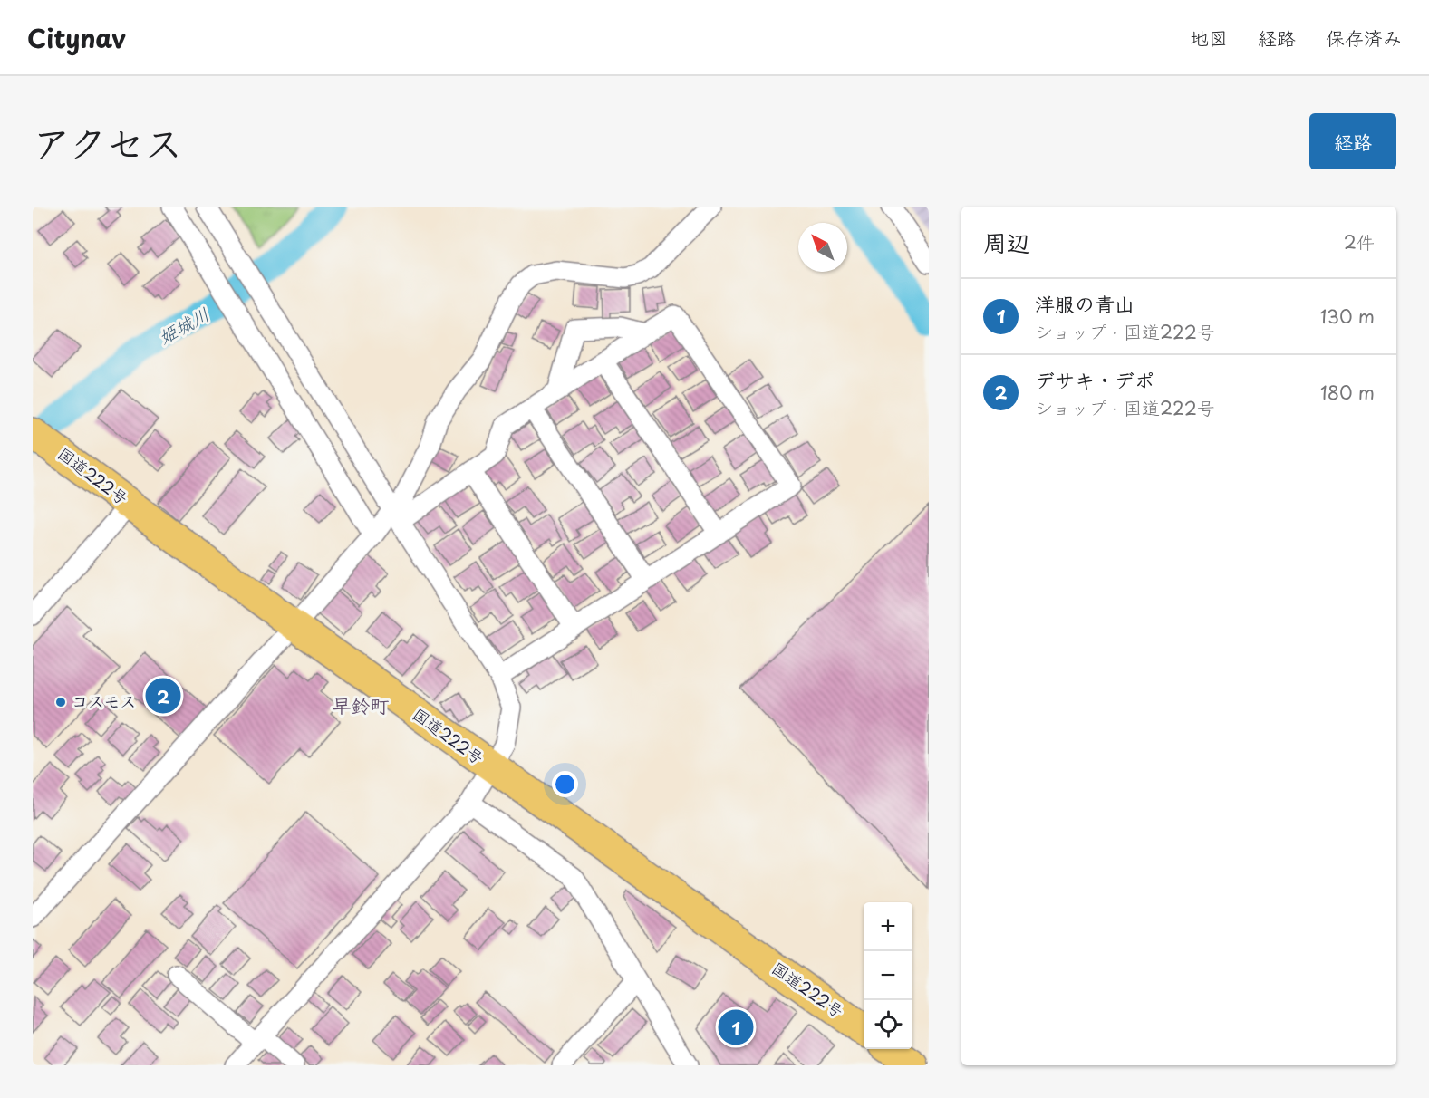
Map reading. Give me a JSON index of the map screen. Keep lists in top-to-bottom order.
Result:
{
  "streets": {
    "highway": ["国道222号"]
  },
  "districts": ["早鈴町"],
  "water": ["姫城川"],
  "places": ["コスモス"],
  "north": "top left",
  "page": {
    "header": "Citynav",
    "nav": ["地図", "経路", "保存済み"],
    "title": "アクセス",
    "buttons": "経路",
    "heading": ["周辺", "2件"],
    "list": [
      {
        "mark": "1",
        "name": "洋服の青山",
        "note": "ショップ · 国道222号",
        "value": "130 m"
      },
      {
        "mark": "2",
        "name": "デサキ・デポ",
        "note": "ショップ · 国道222号",
        "value": "180 m"
      }
    ],
    "pins": ["2", "1"],
    "map_buttons": ["+", "−"]
  }
}
